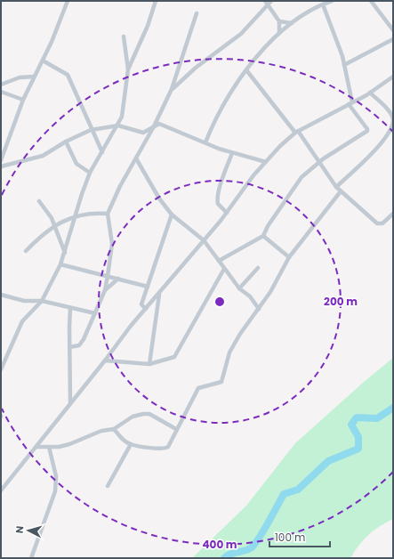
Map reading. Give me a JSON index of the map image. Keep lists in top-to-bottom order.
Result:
{
  "scale_bar": "100 m",
  "north": "left",
  "rings": ["200 m", "400 m"]
}
